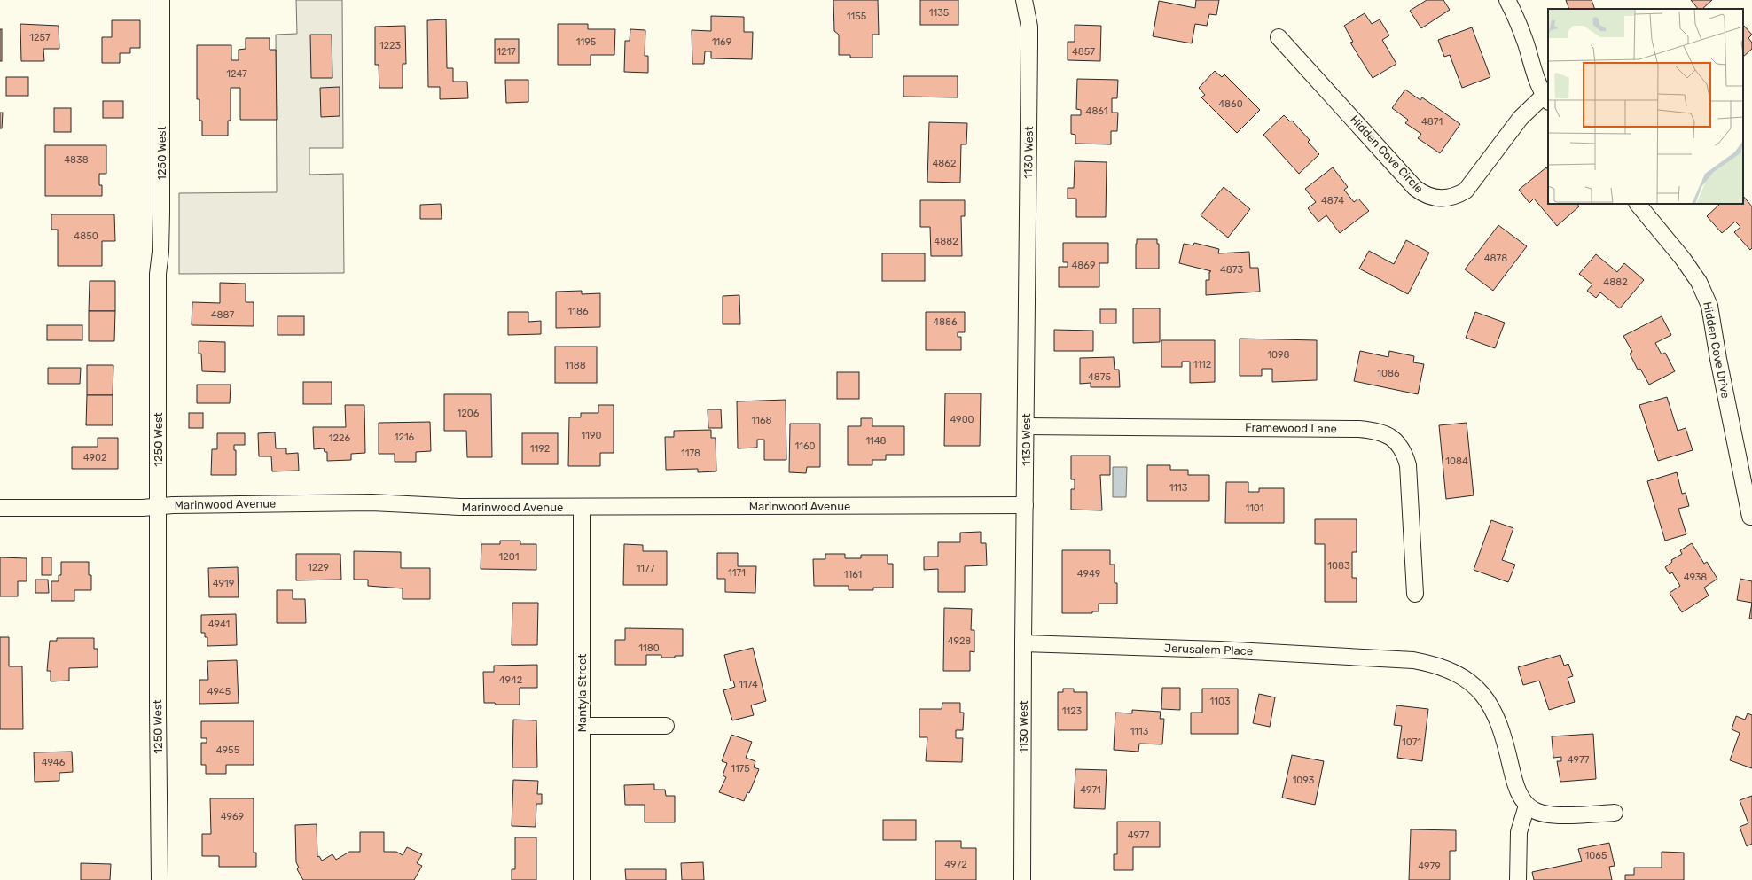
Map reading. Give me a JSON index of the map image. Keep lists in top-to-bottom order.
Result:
{
  "streets": {
    "street": [
      "1130 West",
      "1250 West",
      "Hidden Cove Circle",
      "Hidden Cove Drive",
      "Framewood Lane",
      "Marinwood Avenue",
      "Jerusalem Place",
      "Mantyla Street"
    ]
  },
  "crossings": [
    ["1130 West", "Framewood Lane"],
    ["1130 West", "Marinwood Avenue"],
    ["1130 West", "Jerusalem Place"],
    ["1250 West", "Marinwood Avenue"],
    ["Marinwood Avenue", "Mantyla Street"]
  ],
  "house_numbers": [
    "1135",
    "1155",
    "1257",
    "1195",
    "1169",
    "1223",
    "1217",
    "4857",
    "1247",
    "4860",
    "4861",
    "4871",
    "4838",
    "4862",
    "4874",
    "4850",
    "4882",
    "4878",
    "4869",
    "4873",
    "4882",
    "1186",
    "4887",
    "4886",
    "1098",
    "1112",
    "1188",
    "1086",
    "4875",
    "1206",
    "4900",
    "1168",
    "1190",
    "1216",
    "1226",
    "1148",
    "1160",
    "1192",
    "1178",
    "4902",
    "1084",
    "1113",
    "1101",
    "1201",
    "1083",
    "1229",
    "1177",
    "1171",
    "4949",
    "1161",
    "4938",
    "4919",
    "4941",
    "4928",
    "1180",
    "4942",
    "1174",
    "4945",
    "1103",
    "1123",
    "1113",
    "1071",
    "4955",
    "4977",
    "4946",
    "1175",
    "1093",
    "4971",
    "4969",
    "4977",
    "1065",
    "4972",
    "4979"
  ]
}
